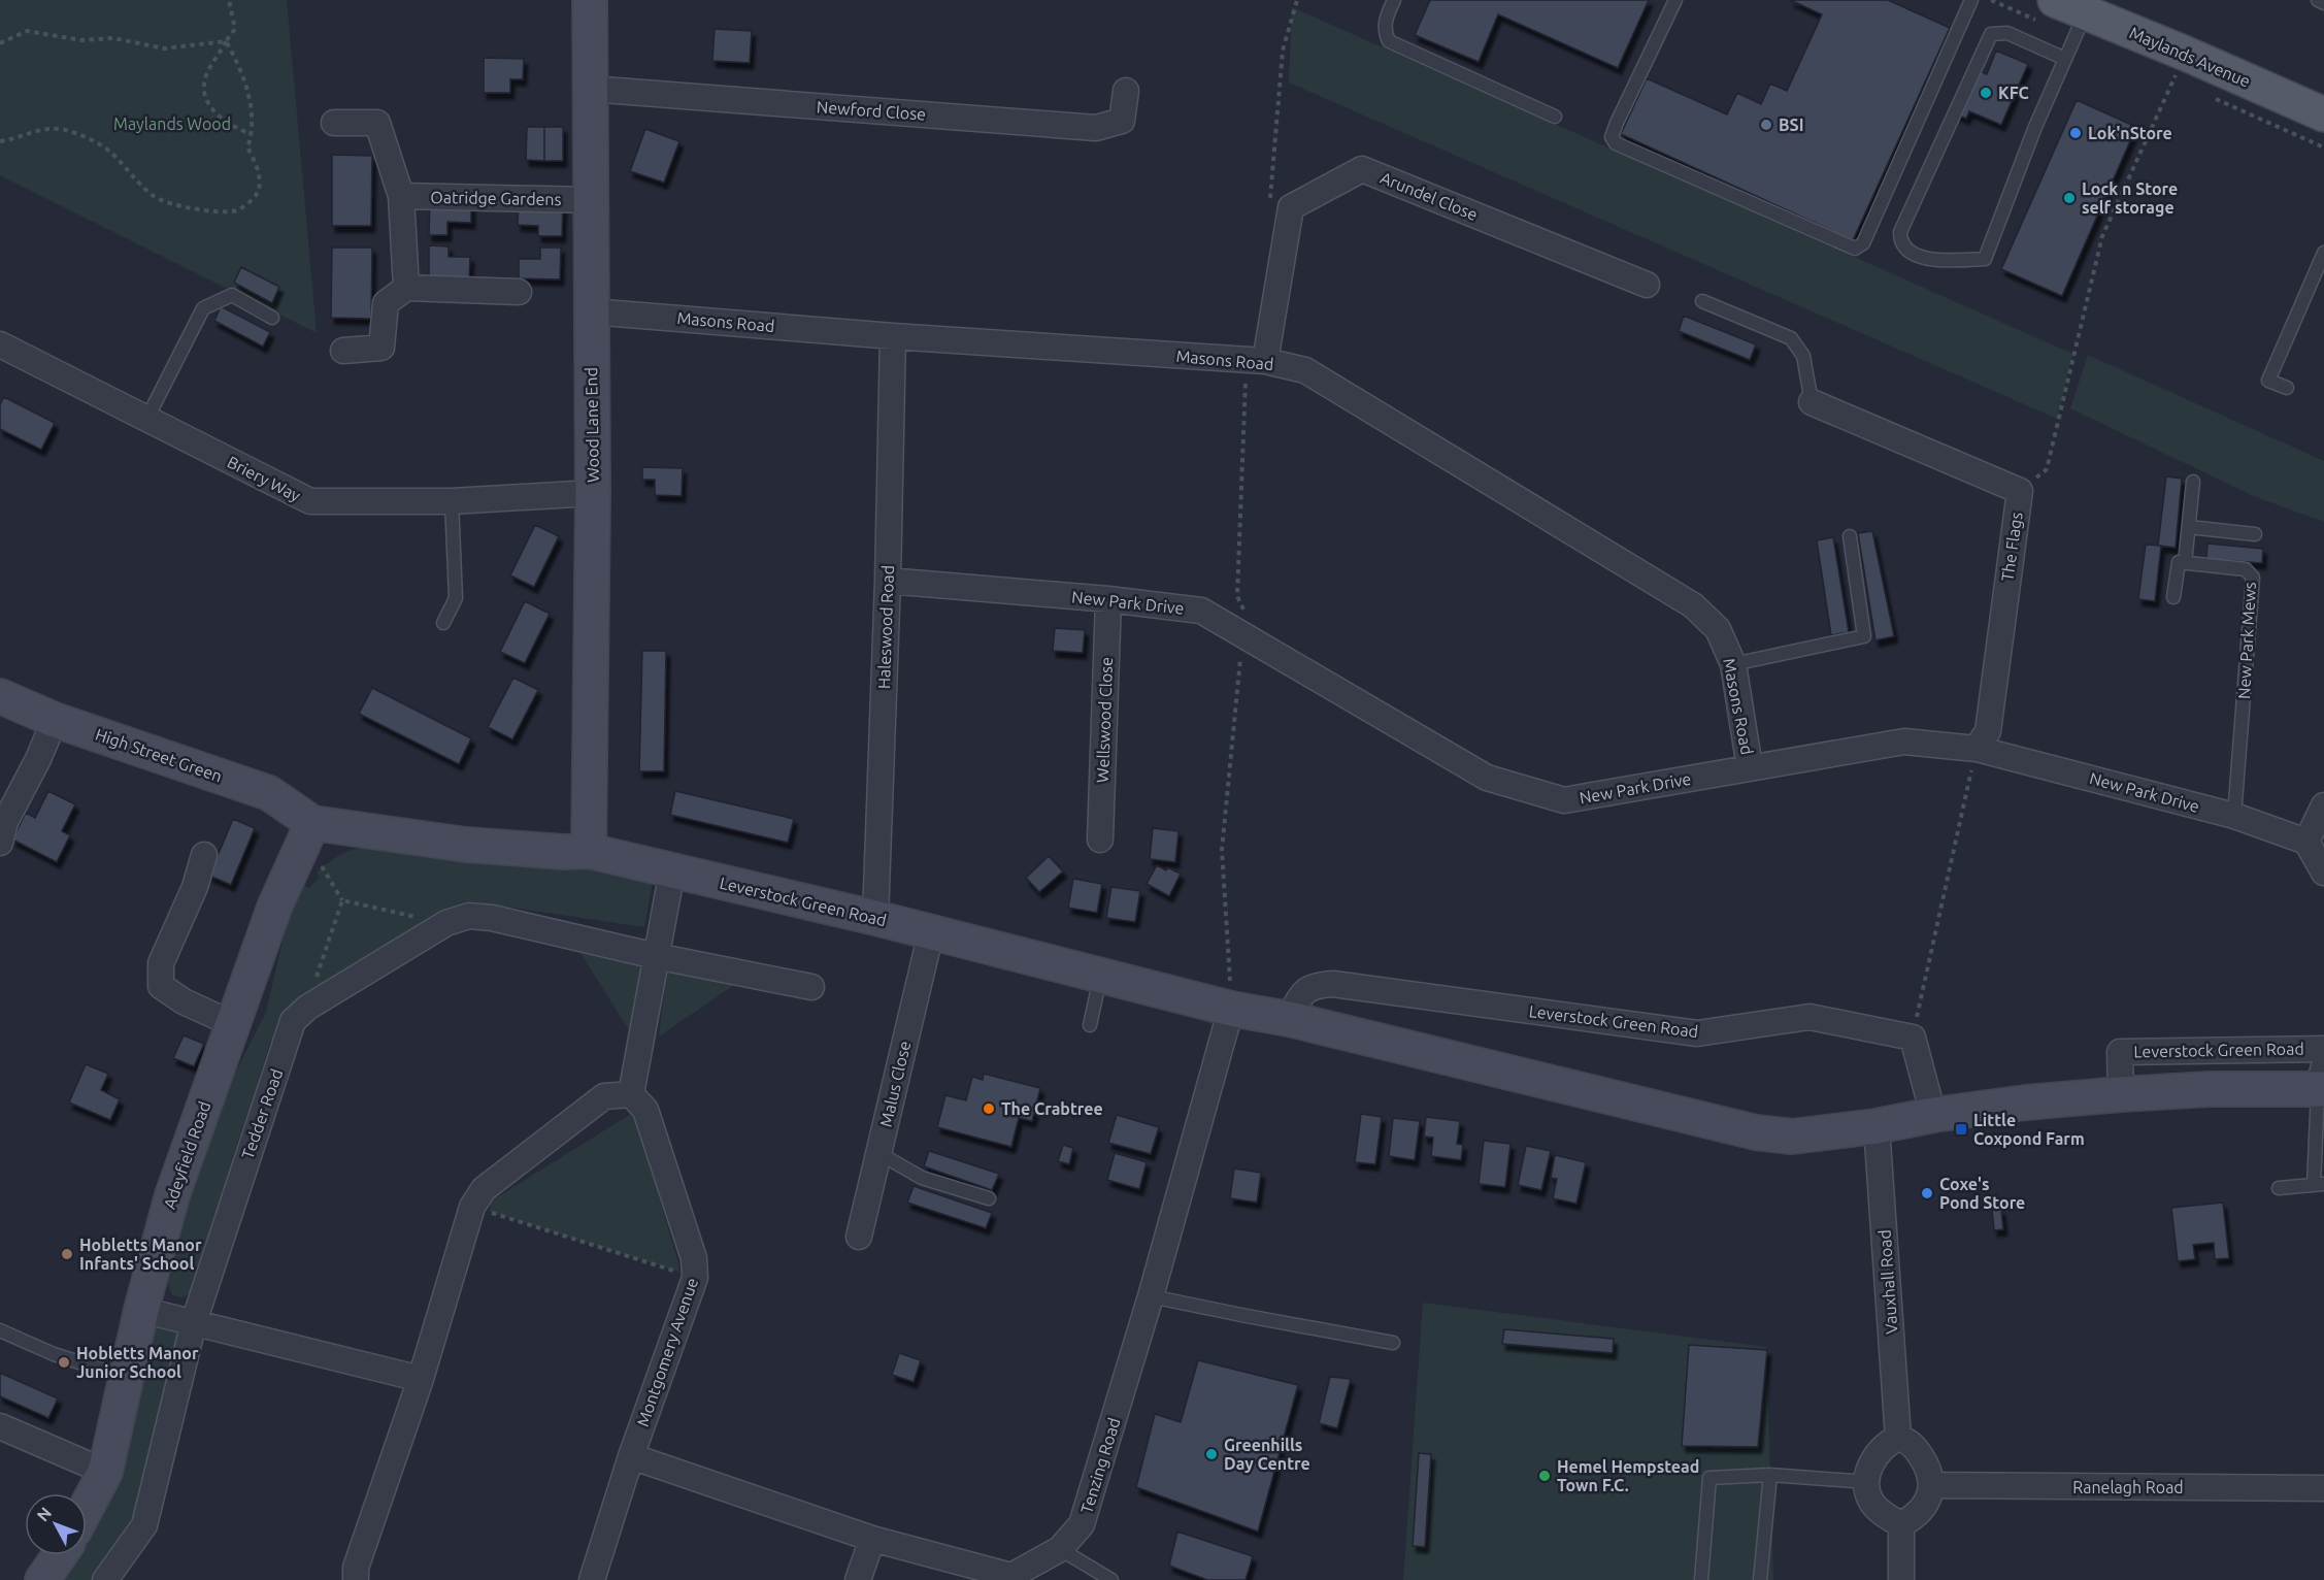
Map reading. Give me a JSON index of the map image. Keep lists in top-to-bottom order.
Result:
{
  "streets": {
    "main road": ["Maylands Avenue"],
    "street": [
      "Newford Close",
      "Arundel Close",
      "Oatridge Gardens",
      "Masons Road",
      "Wood Lane End",
      "Briery Way",
      "The Flags",
      "New Park Drive",
      "Haleswood Road",
      "Wellswood Close",
      "High Street Green",
      "Leverstock Green Road",
      "Malus Close",
      "Tedder Road",
      "Adeyfield Road",
      "Vauxhall Road",
      "Montgomery Avenue",
      "Tenzing Road",
      "Ranelagh Road"
    ],
    "lane": ["New Park Mews"]
  },
  "crossings": [
    ["Newford Close", "Wood Lane End"],
    ["Arundel Close", "Masons Road"],
    ["Oatridge Gardens", "Wood Lane End"],
    ["Masons Road", "Wood Lane End"],
    ["Masons Road", "New Park Drive"],
    ["Masons Road", "Haleswood Road"],
    ["Wood Lane End", "Briery Way"],
    ["Wood Lane End", "Leverstock Green Road"],
    ["The Flags", "New Park Drive"],
    ["New Park Drive", "Haleswood Road"],
    ["New Park Drive", "New Park Mews"],
    ["New Park Drive", "Wellswood Close"],
    ["Haleswood Road", "Leverstock Green Road"],
    ["High Street Green", "Leverstock Green Road"],
    ["High Street Green", "Adeyfield Road"],
    ["Leverstock Green Road", "Malus Close"],
    ["Leverstock Green Road", "Adeyfield Road"],
    ["Leverstock Green Road", "Vauxhall Road"],
    ["Leverstock Green Road", "Tenzing Road"],
    ["Vauxhall Road", "Ranelagh Road"],
    ["Montgomery Avenue", "Tenzing Road"]
  ],
  "parks": ["Maylands Wood"],
  "places": {
    "other": [
      "KFC",
      "BSI",
      "Lok'nStore",
      "Lock n Store self storage",
      "The Crabtree",
      "Coxe's Pond Store",
      "Hobletts Manor Infants' School",
      "Hobletts Manor Junior School",
      "Greenhills Day Centre",
      "Hemel Hempstead Town F.C."
    ],
    "transit": ["Little Coxpond Farm"]
  },
  "north": "top left"
}
